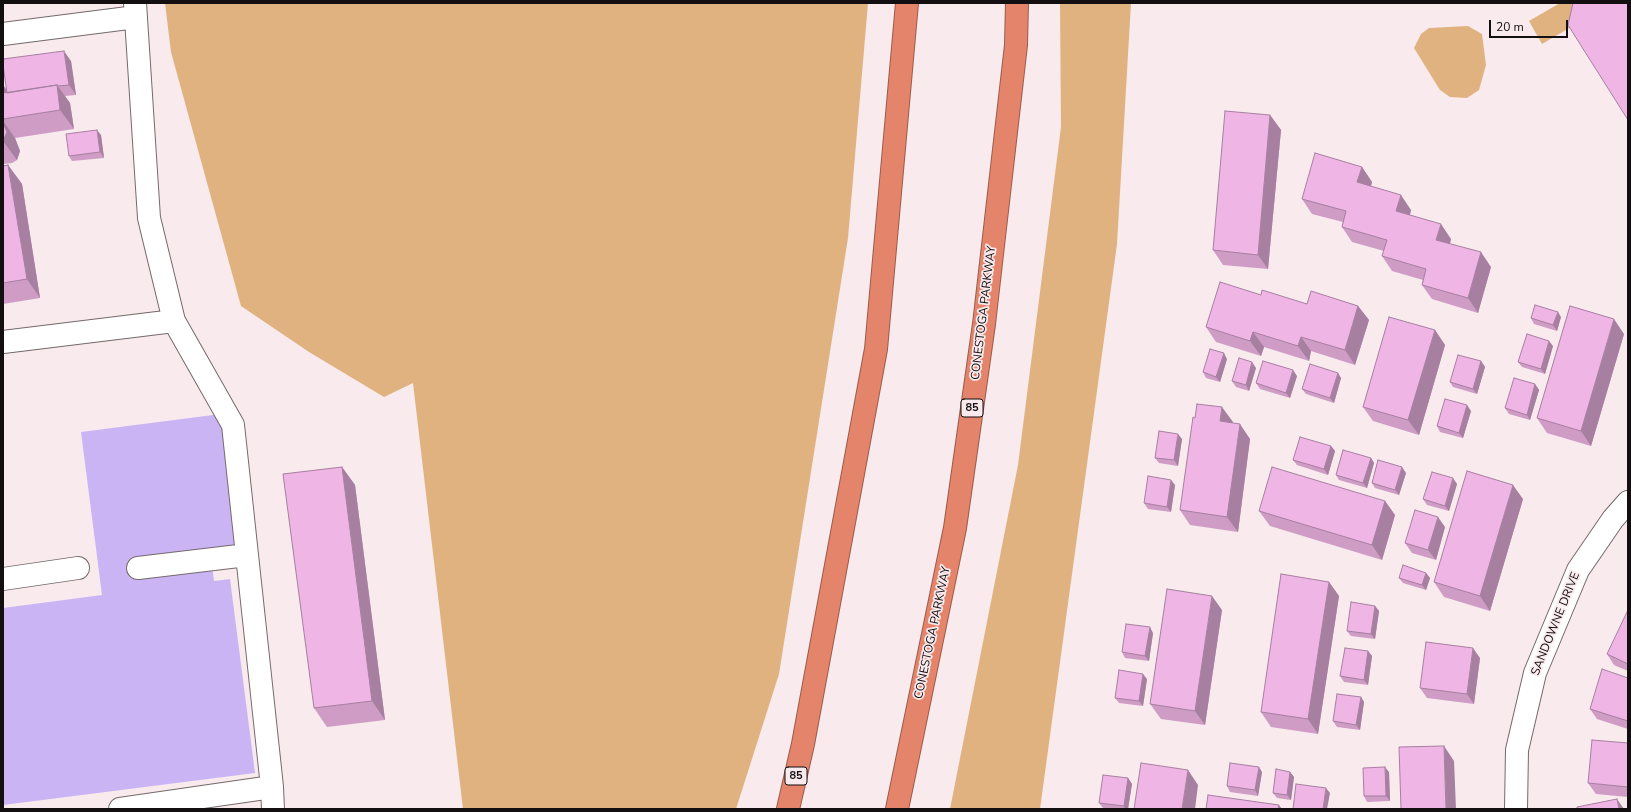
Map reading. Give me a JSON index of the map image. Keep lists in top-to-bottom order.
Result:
{
  "streets": {
    "highway": ["CONESTOGA PARKWAY", "85"],
    "street": ["SANDOWNE DRIVE"]
  },
  "scale_bar": "20 m"
}
